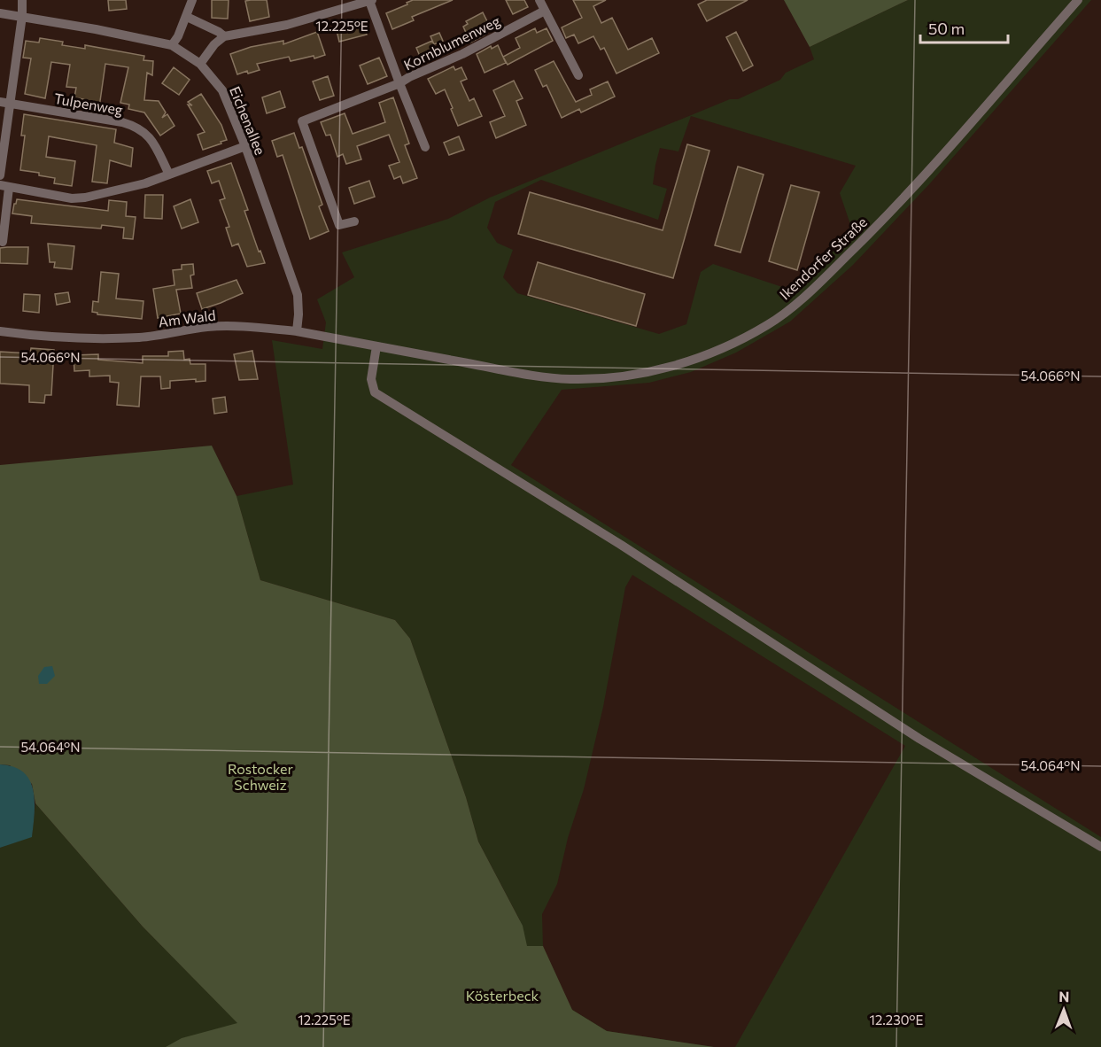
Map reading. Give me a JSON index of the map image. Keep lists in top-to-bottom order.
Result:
{
  "streets": {
    "street": [
      "Kornblumenweg",
      "Tulpenweg",
      "Eichenallee",
      "Ikendorfer Straße",
      "Am Wald"
    ]
  },
  "crossings": [
    ["Eichenallee", "Am Wald"],
    ["Ikendorfer Straße", "Am Wald"]
  ],
  "parks": ["Rostocker Schweiz", "Kösterbeck"],
  "scale_bar": "50 m",
  "north": "top",
  "coordinates": [
    "12.225°E",
    "54.066°N",
    "54.064°N",
    "12.230°E"
  ]
}
